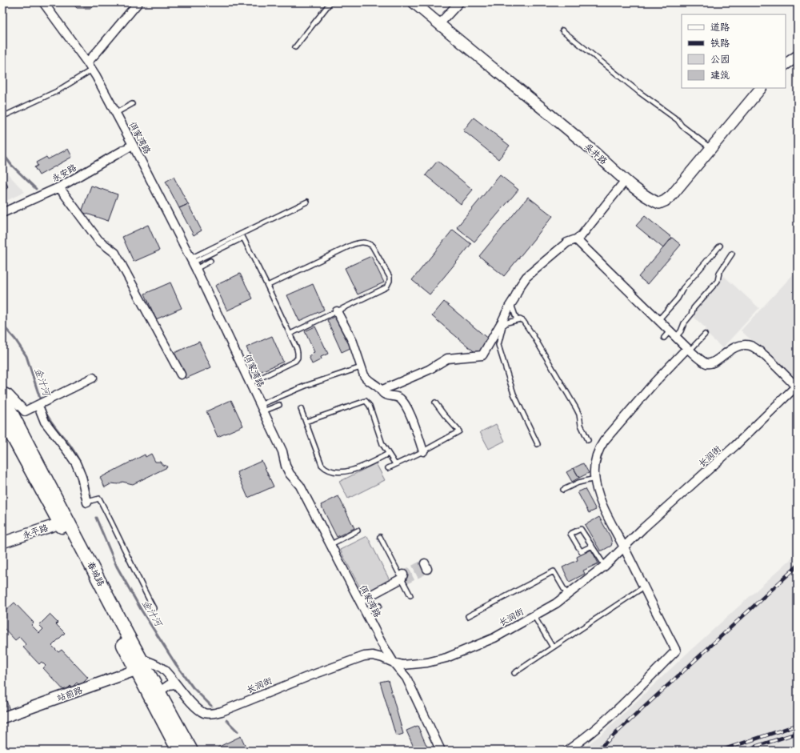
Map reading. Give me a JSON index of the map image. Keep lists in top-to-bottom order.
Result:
{
  "streets": {
    "main road": ["春城路"],
    "street": [
      "佴家湾路",
      "吴井路",
      "永安路",
      "长润街",
      "永平路",
      "站前路"
    ]
  },
  "crossings": [
    ["佴家湾路", "永安路"],
    ["佴家湾路", "长润街"],
    ["长润街", "春城路"],
    ["长润街", "站前路"],
    ["永平路", "春城路"],
    ["春城路", "站前路"]
  ],
  "water": ["金汁河"],
  "legend": [
    "道路",
    "铁路",
    "公园",
    "建筑"
  ]
}
